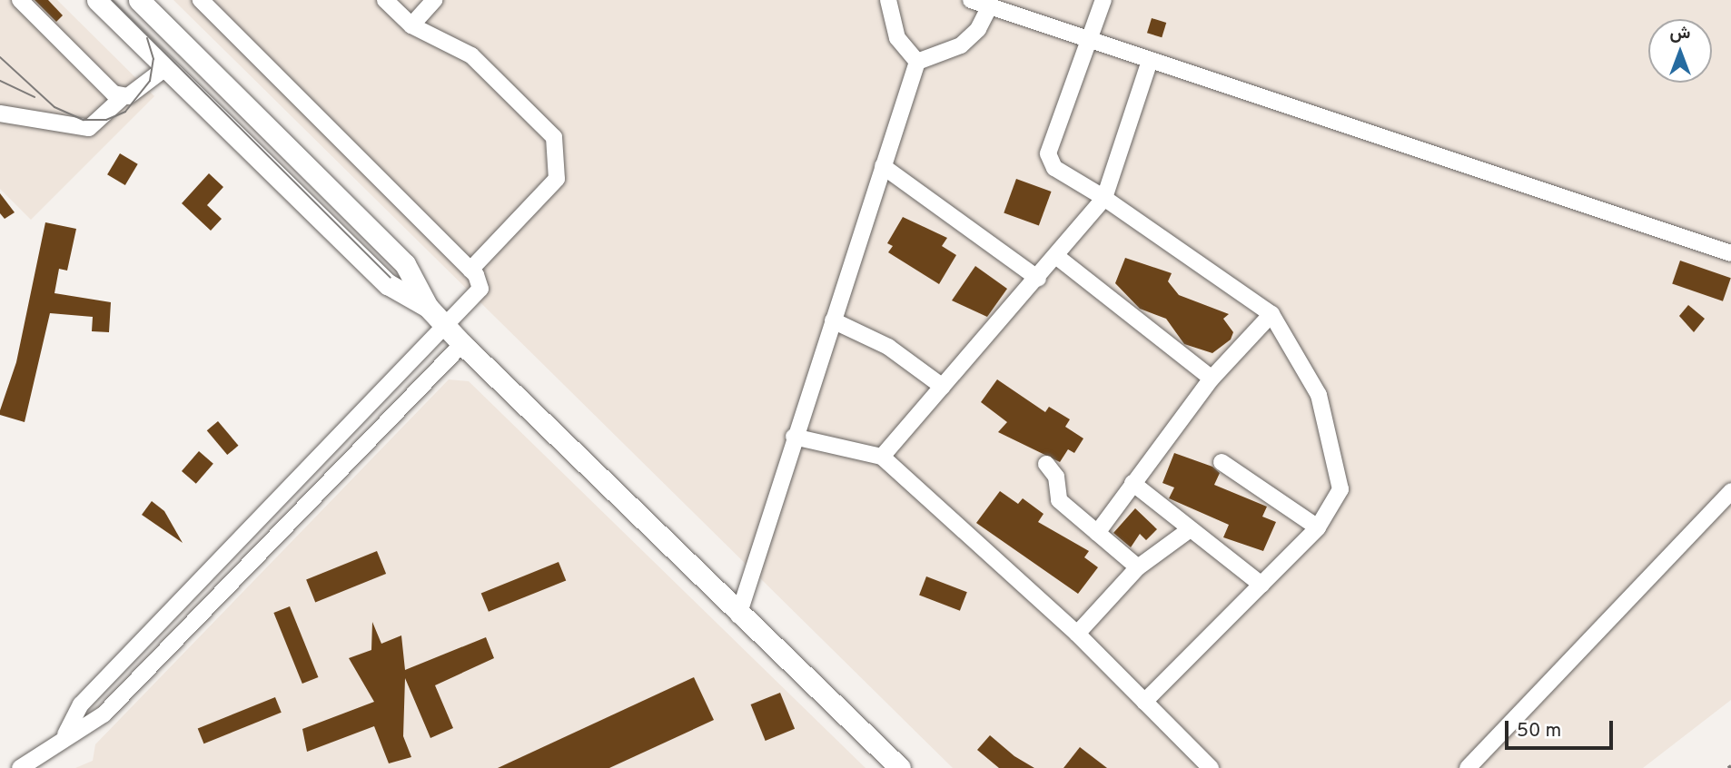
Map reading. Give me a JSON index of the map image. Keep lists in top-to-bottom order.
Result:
{
  "scale_bar": "50 m",
  "north": "top"
}
